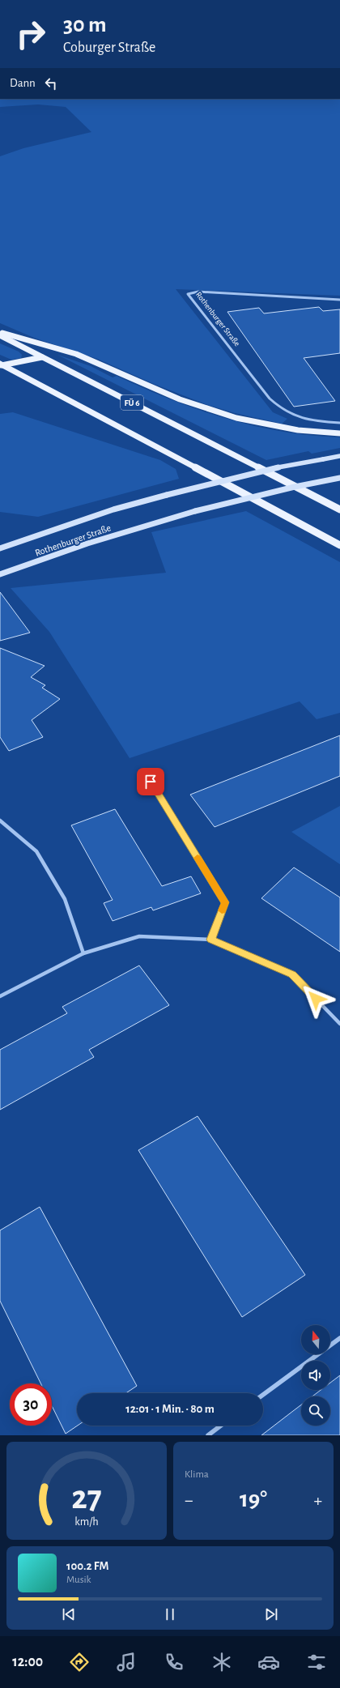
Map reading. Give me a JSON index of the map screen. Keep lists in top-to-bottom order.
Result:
{
  "streets": {
    "main road": ["Rothenburger Straße", "FÜ 6"]
  },
  "north": "top",
  "page": {
    "turn": ["30 m", "Coburger Straße"],
    "then": "Dann",
    "limit": "30",
    "trip": "12:01 · 1 Min. · 80 m",
    "tile": "Klima",
    "heat": ["−", "19°", "+"],
    "song": ["100.2 FM", "Musik"],
    "tabs": "12:00",
    "gauge": ["27", "km/h"]
  }
}
